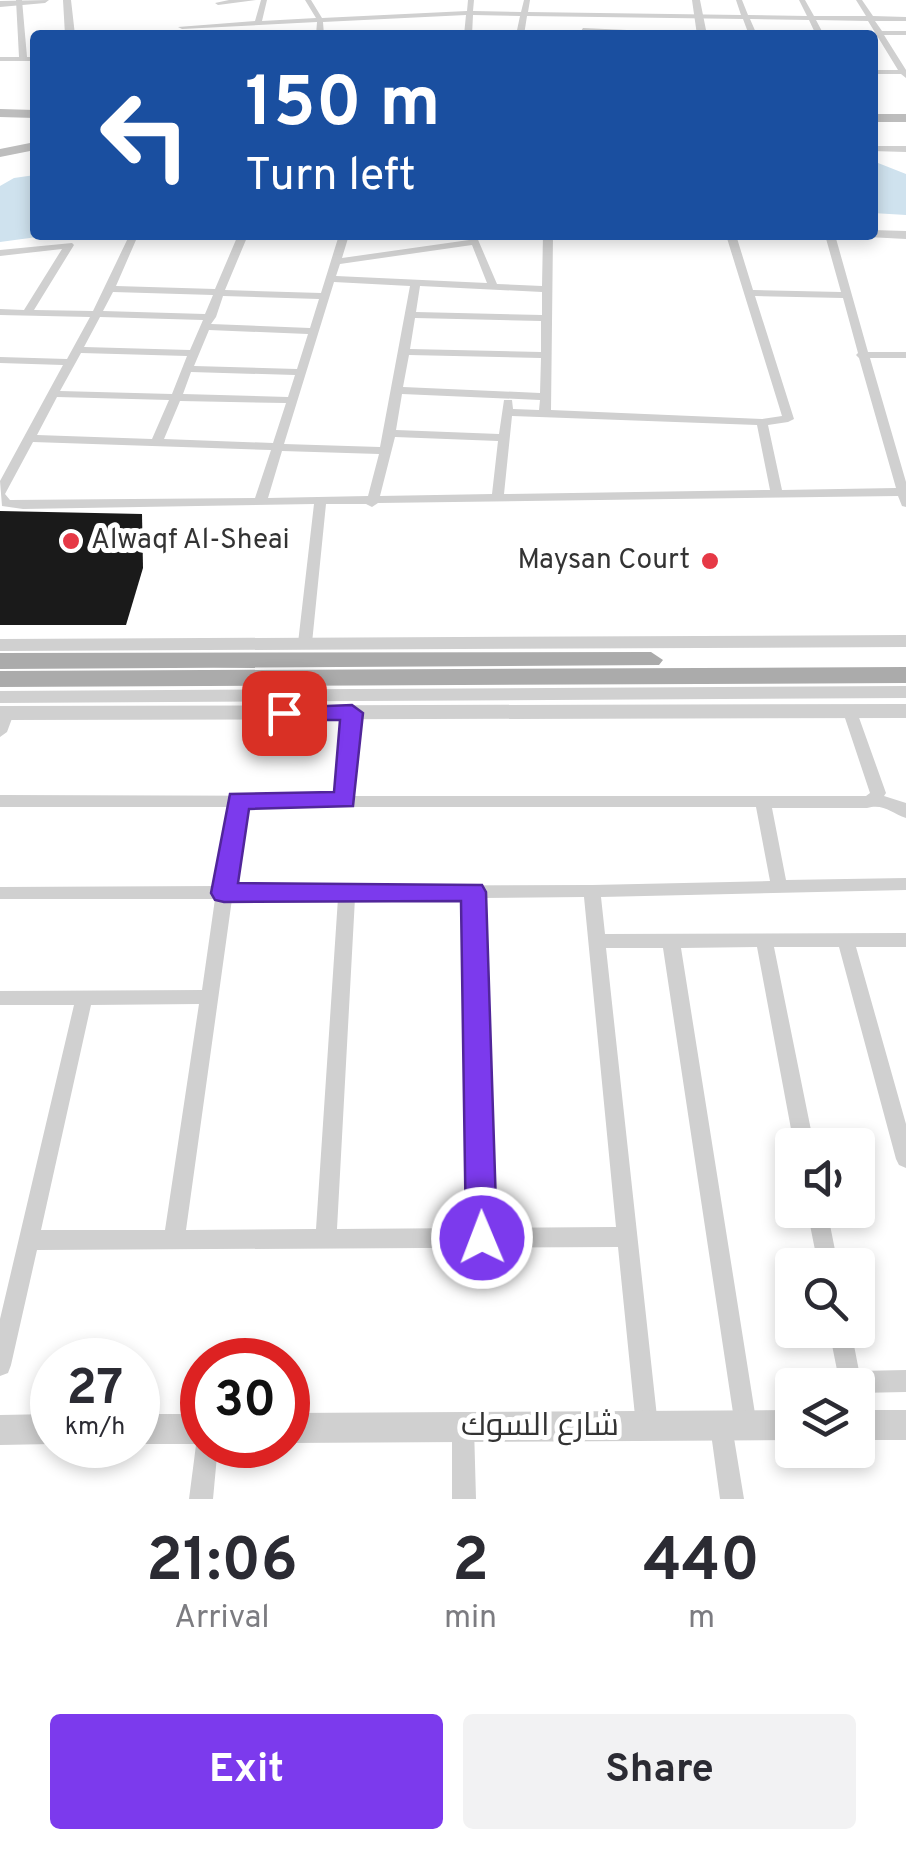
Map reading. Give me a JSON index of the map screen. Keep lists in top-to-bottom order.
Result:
{
  "streets": {
    "street": ["شارع السوك"]
  },
  "places": ["Alwaqf Al-Sheai", "Maysan Court"],
  "page": {
    "turn": ["150 m", "Turn left"],
    "speed": "27 km/h",
    "limit": "30",
    "eta": [
      "21:06",
      "Arrival",
      "2",
      "min",
      "440",
      "m"
    ],
    "buttons": ["Exit", "Share"]
  }
}
